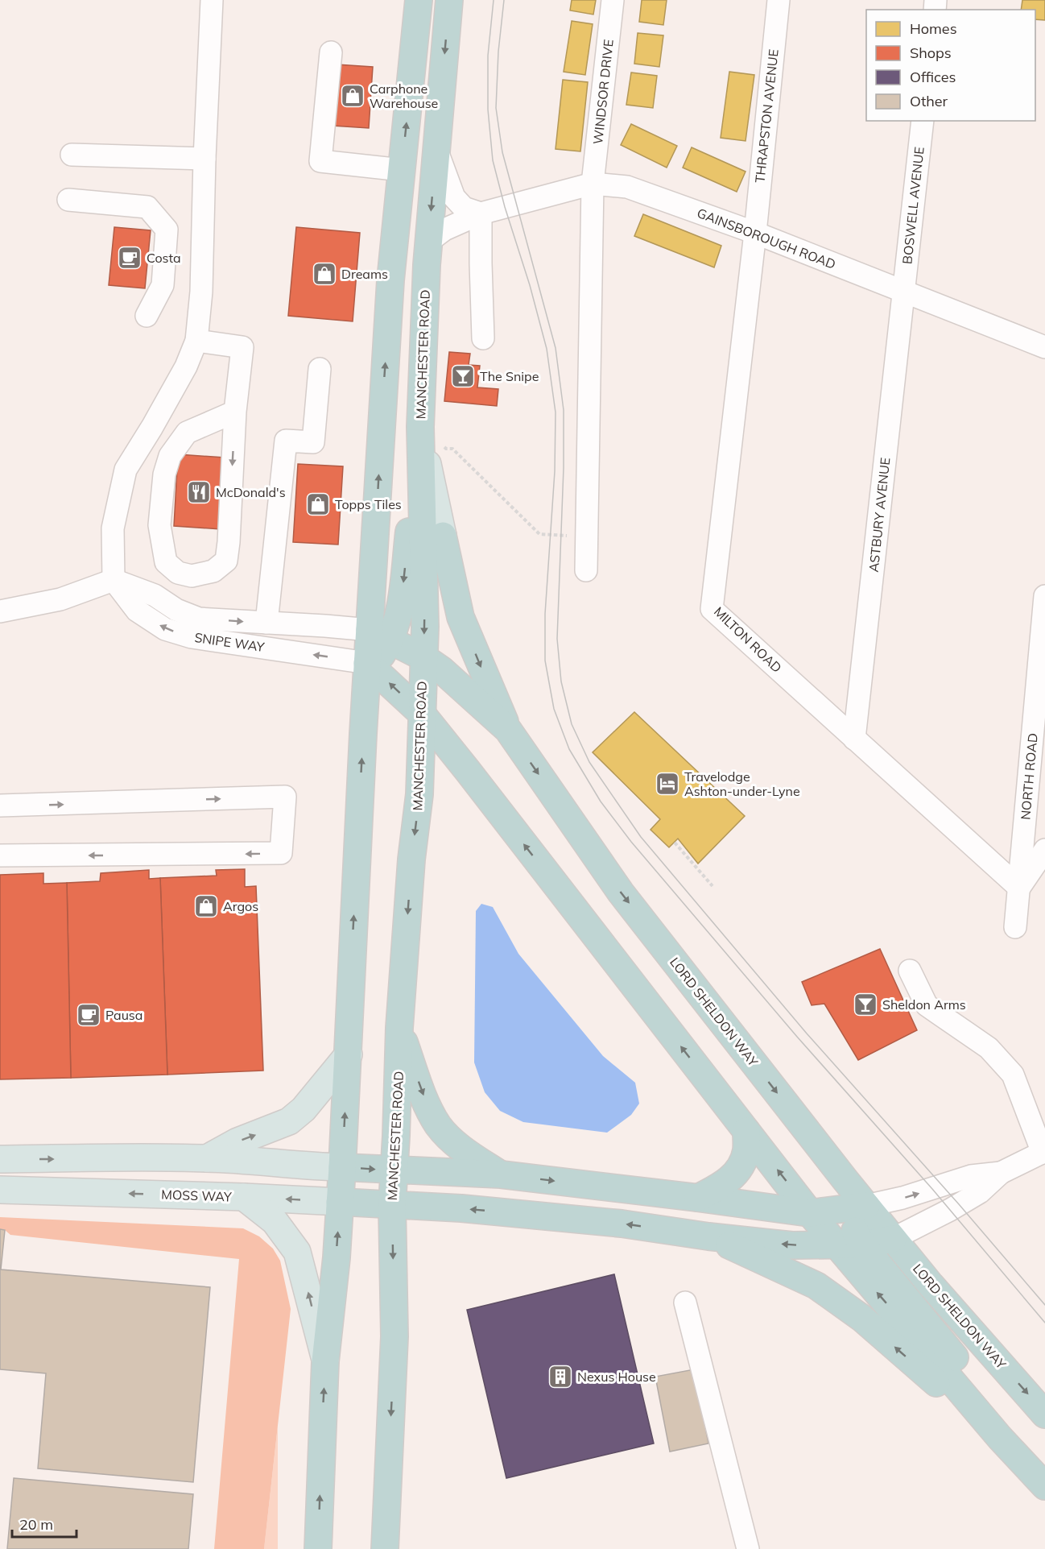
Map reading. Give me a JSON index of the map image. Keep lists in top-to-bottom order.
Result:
{
  "streets": {
    "highway": ["MANCHESTER ROAD", "LORD SHELDON WAY", "MOSS WAY"],
    "street": [
      "WINDSOR DRIVE",
      "THRAPSTON AVENUE",
      "BOSWELL AVENUE",
      "GAINSBOROUGH ROAD",
      "ASTBURY AVENUE",
      "MILTON ROAD",
      "SNIPE WAY",
      "NORTH ROAD"
    ]
  },
  "crossings": [
    ["WINDSOR DRIVE", "GAINSBOROUGH ROAD"],
    ["THRAPSTON AVENUE", "GAINSBOROUGH ROAD"],
    ["THRAPSTON AVENUE", "MILTON ROAD"],
    ["BOSWELL AVENUE", "GAINSBOROUGH ROAD"],
    ["BOSWELL AVENUE", "ASTBURY AVENUE"],
    ["GAINSBOROUGH ROAD", "MANCHESTER ROAD"],
    ["GAINSBOROUGH ROAD", "ASTBURY AVENUE"],
    ["GAINSBOROUGH ROAD", "MILTON ROAD"],
    ["MANCHESTER ROAD", "LORD SHELDON WAY"],
    ["MANCHESTER ROAD", "MOSS WAY"],
    ["ASTBURY AVENUE", "MILTON ROAD"],
    ["MILTON ROAD", "NORTH ROAD"],
    ["SNIPE WAY", "LORD SHELDON WAY"]
  ],
  "places": {
    "shop": [
      "Carphone Warehouse",
      "Dreams",
      "Topps Tiles",
      "Argos"
    ],
    "cafe": ["Costa", "Pausa"],
    "bar": ["The Snipe", "Sheldon Arms"],
    "restaurant": ["McDonald's"],
    "hotel": ["Travelodge Ashton-under-Lyne"],
    "building": ["Nexus House"]
  },
  "legend": [
    "Homes",
    "Shops",
    "Offices",
    "Other"
  ],
  "scale_bar": "20 m"
}
